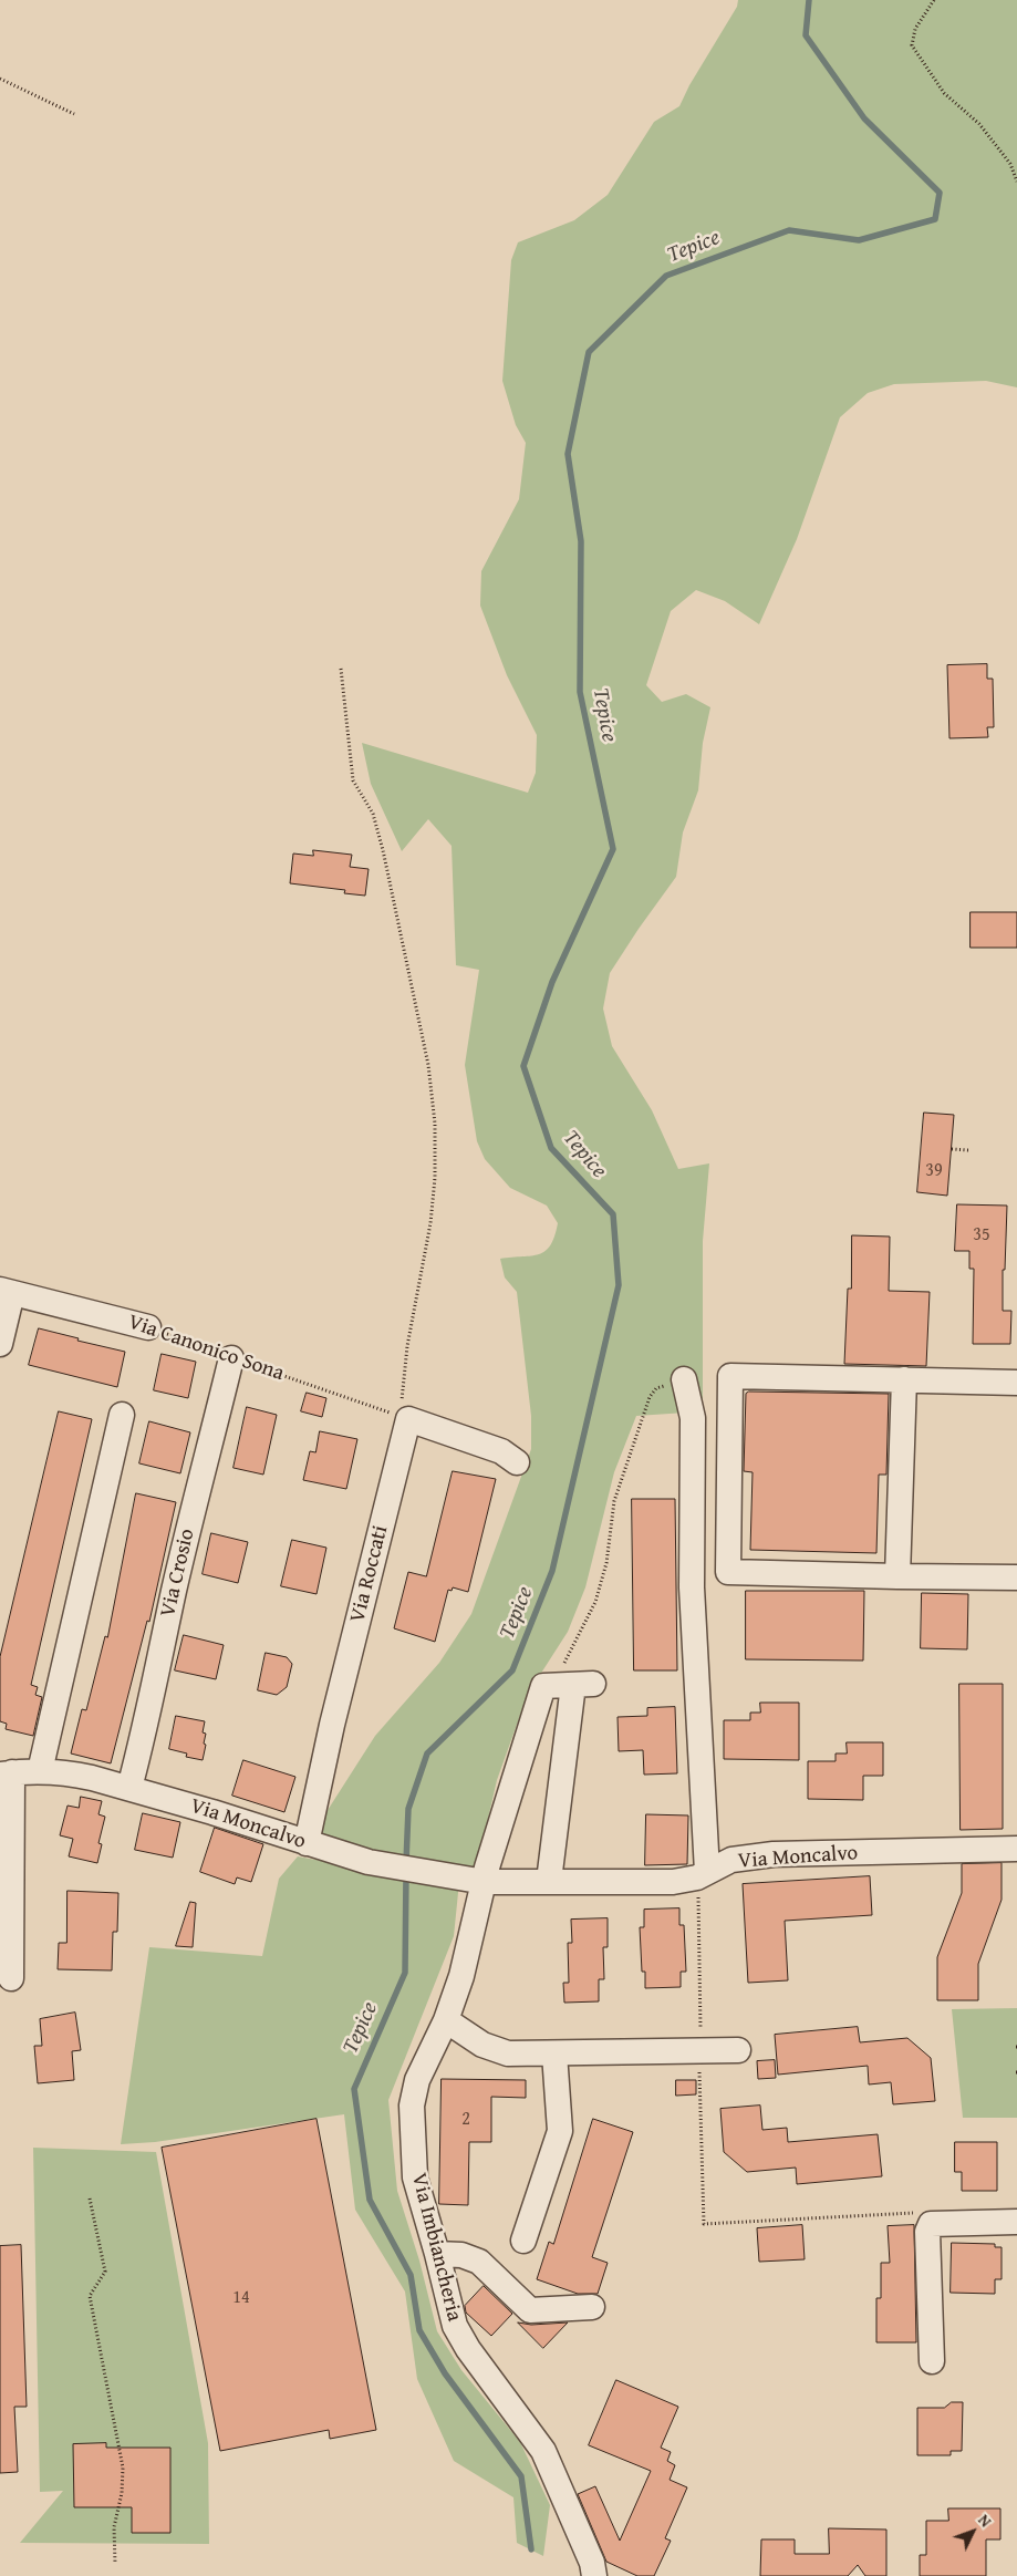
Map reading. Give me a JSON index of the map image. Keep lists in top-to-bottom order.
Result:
{
  "streets": {
    "street": [
      "Via Canonico Sona",
      "Via Crosio",
      "Via Roccati",
      "Via Moncalvo",
      "Via Imbiancheria"
    ]
  },
  "crossings": [
    ["Via Canonico Sona", "Via Crosio"],
    ["Via Canonico Sona", "Via Roccati"],
    ["Via Crosio", "Via Moncalvo"],
    ["Via Roccati", "Via Moncalvo"],
    ["Via Moncalvo", "Via Imbiancheria"]
  ],
  "water": ["Tepice"],
  "house_numbers": [
    "39",
    "35",
    "2",
    "14"
  ],
  "north": "top right"
}
